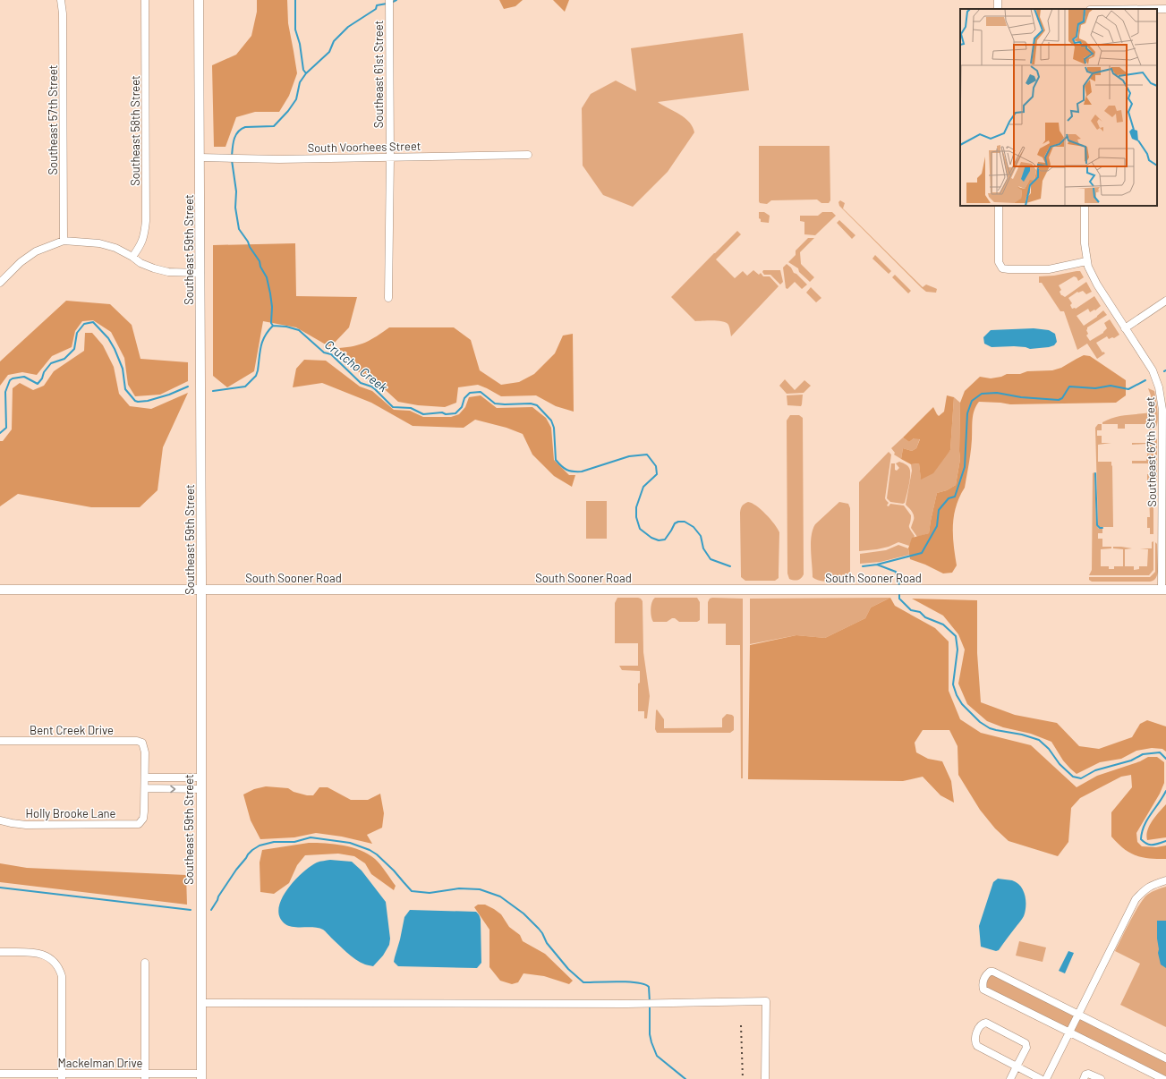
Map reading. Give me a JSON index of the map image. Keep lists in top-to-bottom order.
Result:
{
  "streets": {
    "main road": ["Southeast 59th Street", "South Sooner Road"],
    "street": [
      "Southeast 61st Street",
      "Southeast 57th Street",
      "Southeast 58th Street",
      "South Voorhees Street",
      "Southeast 67th Street",
      "Bent Creek Drive",
      "Holly Brooke Lane",
      "Mackelman Drive"
    ]
  },
  "crossings": [
    ["Southeast 61st Street", "South Voorhees Street"],
    ["South Voorhees Street", "Southeast 59th Street"],
    ["Southeast 59th Street", "South Sooner Road"],
    ["Southeast 59th Street", "Mackelman Drive"],
    ["Southeast 67th Street", "South Sooner Road"]
  ],
  "water": ["Crutcho Creek"]
}
